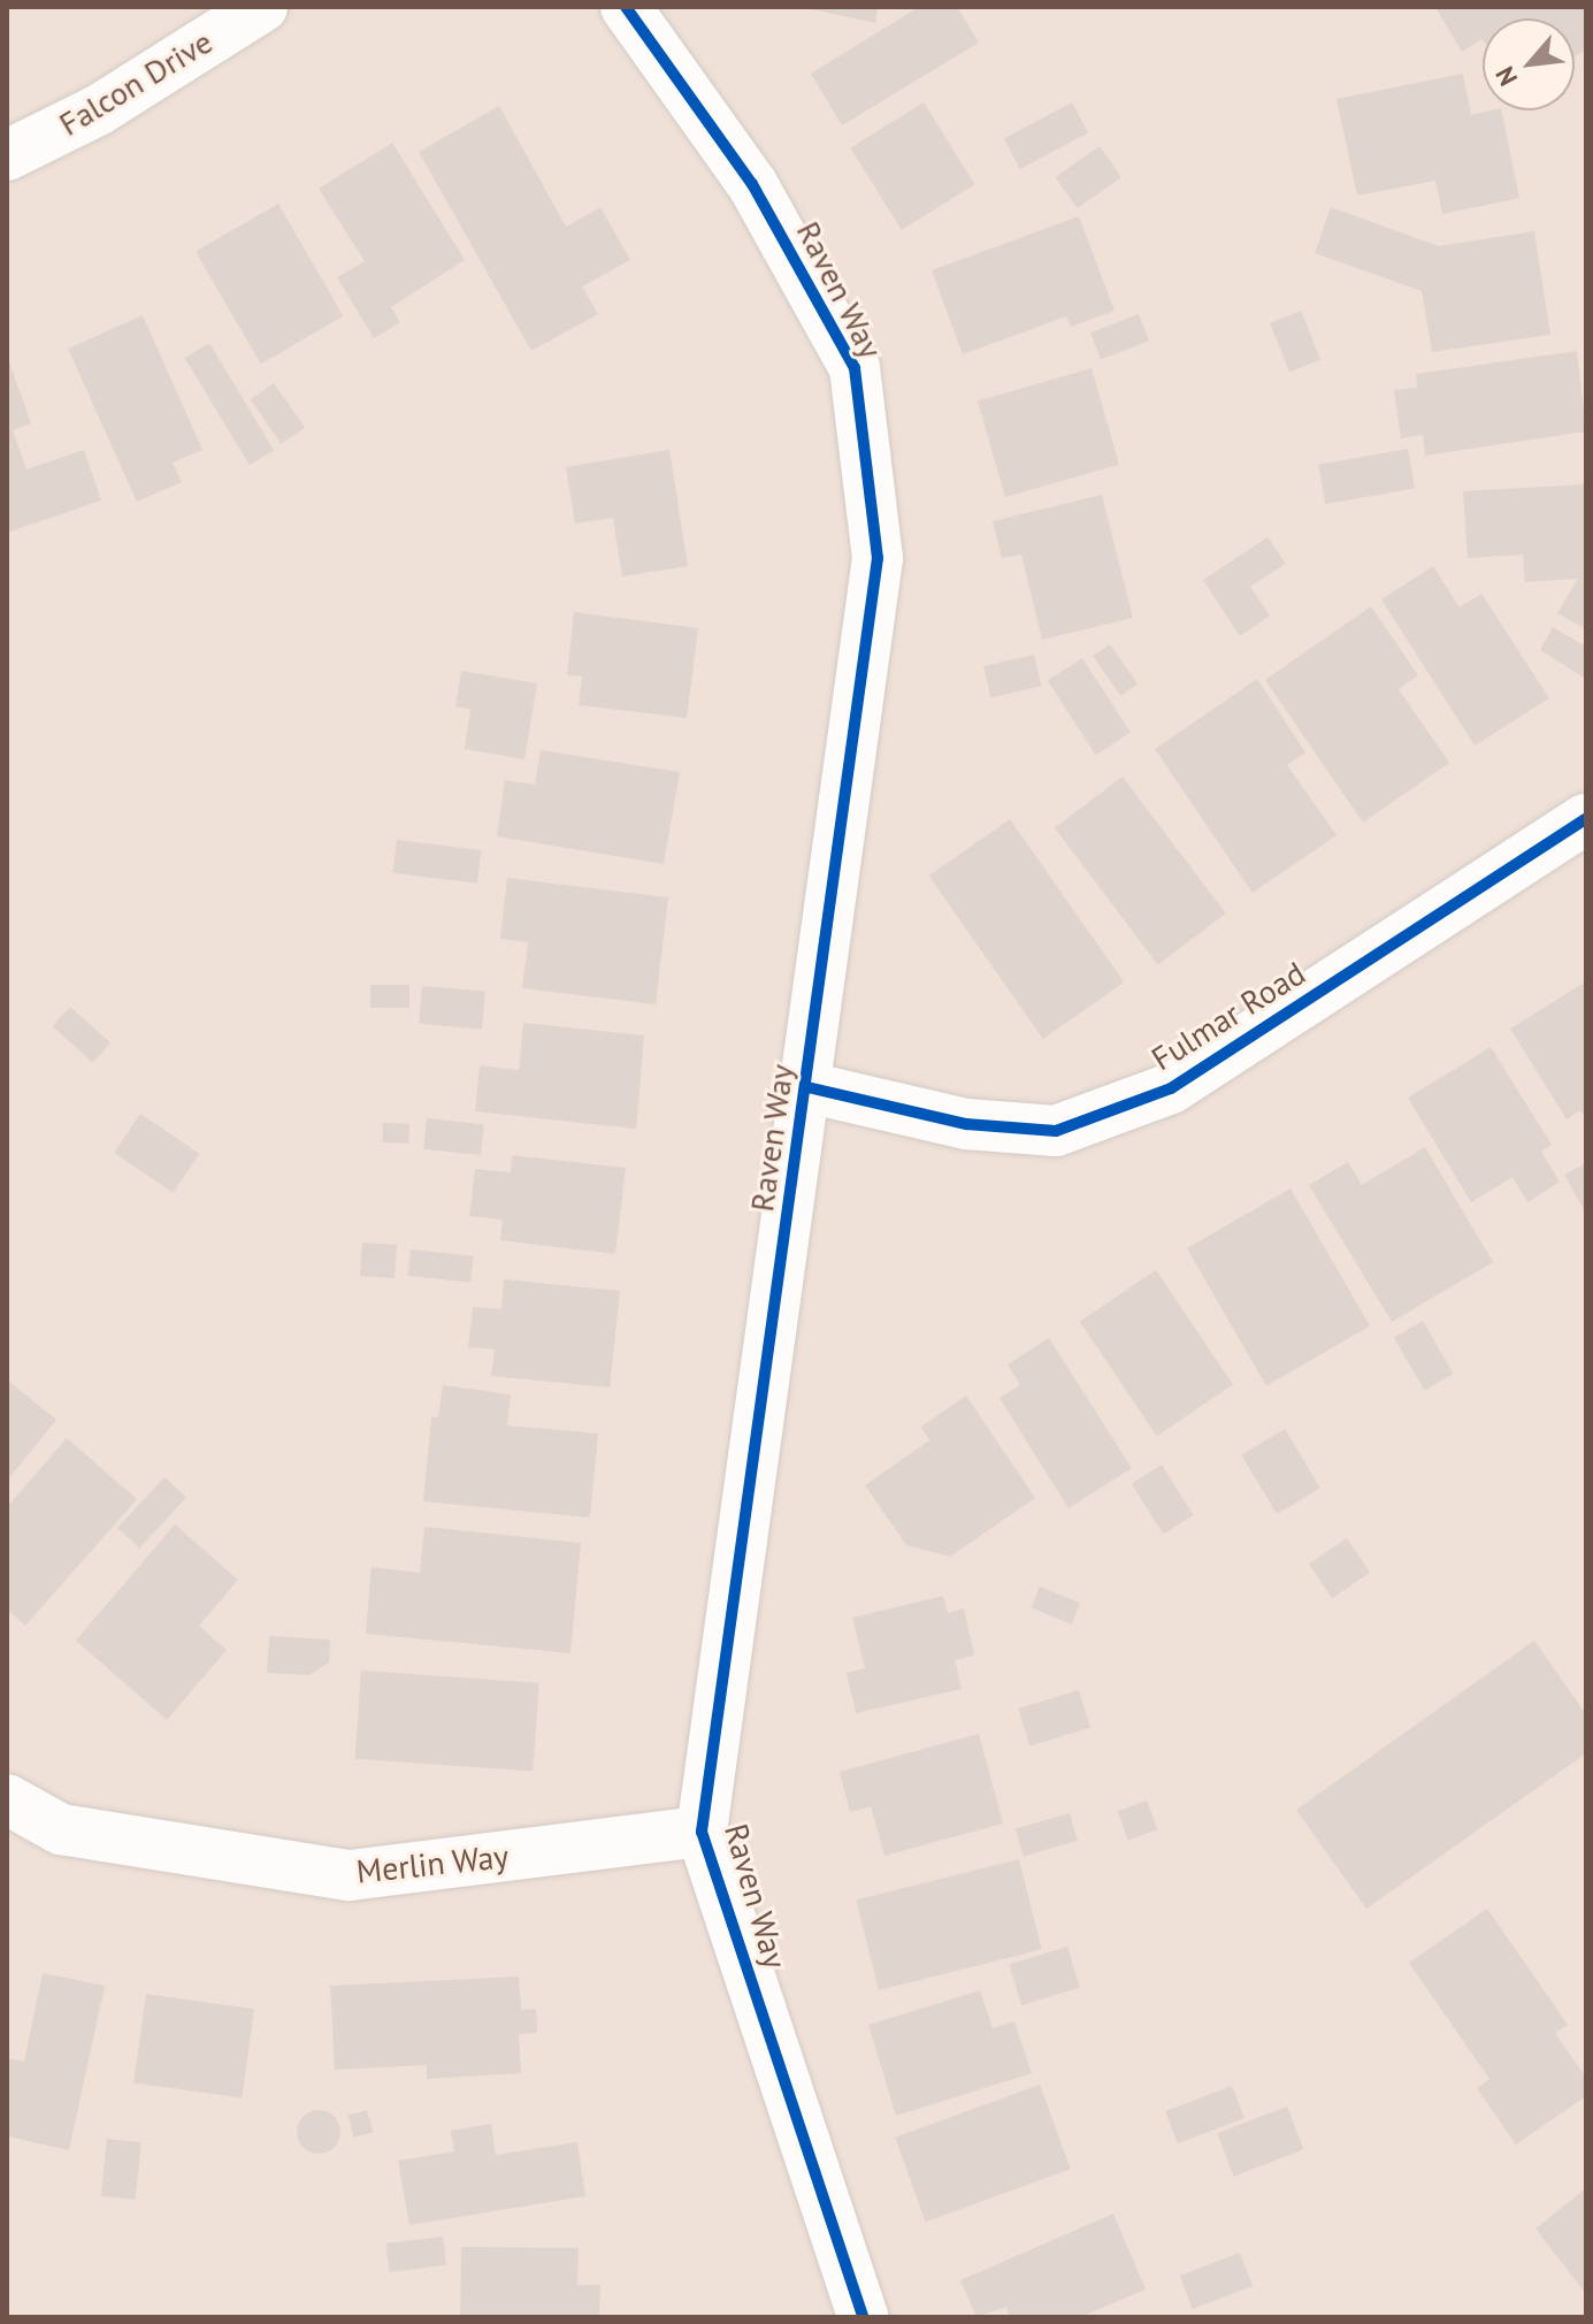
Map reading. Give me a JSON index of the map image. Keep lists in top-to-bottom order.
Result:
{
  "streets": {
    "street": [
      "Falcon Drive",
      "Raven Way",
      "Fulmar Road",
      "Merlin Way"
    ]
  },
  "crossings": [
    ["Raven Way", "Fulmar Road"],
    ["Raven Way", "Merlin Way"]
  ],
  "north": "bottom left"
}
